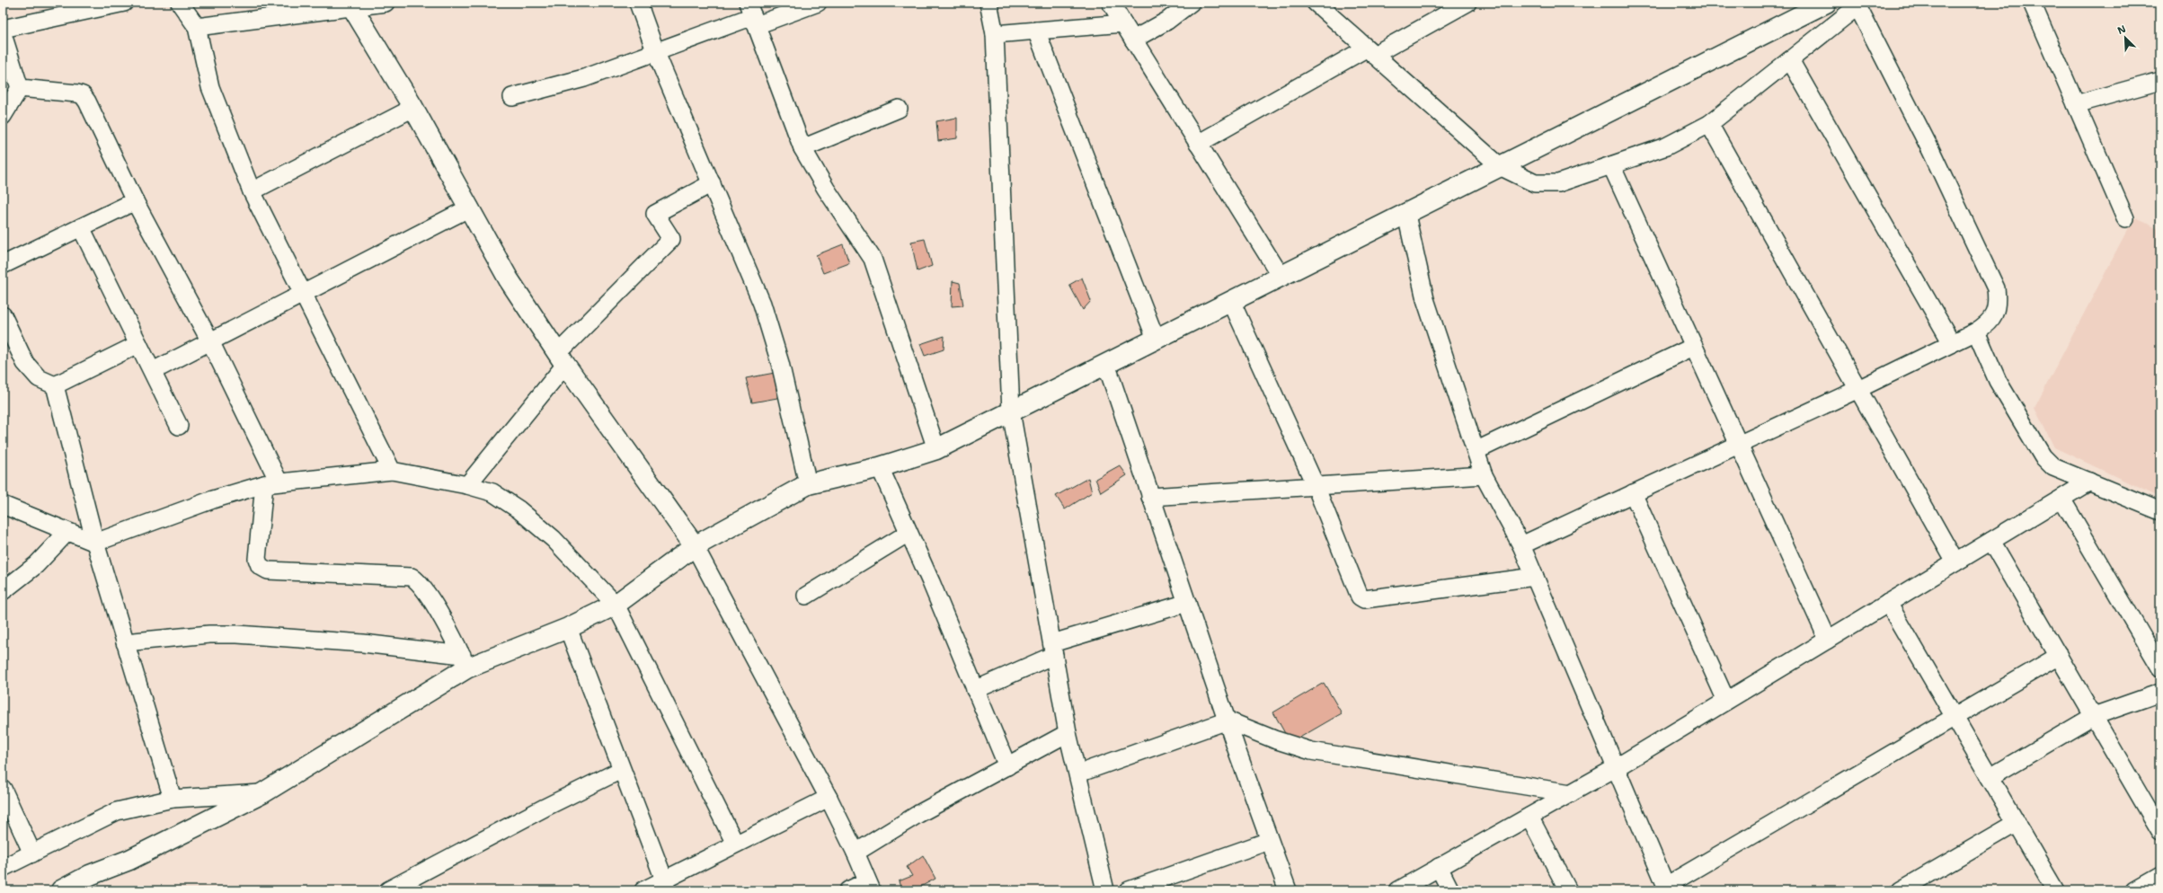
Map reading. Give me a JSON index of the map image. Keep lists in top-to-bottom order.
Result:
{
  "north": "top left"
}
